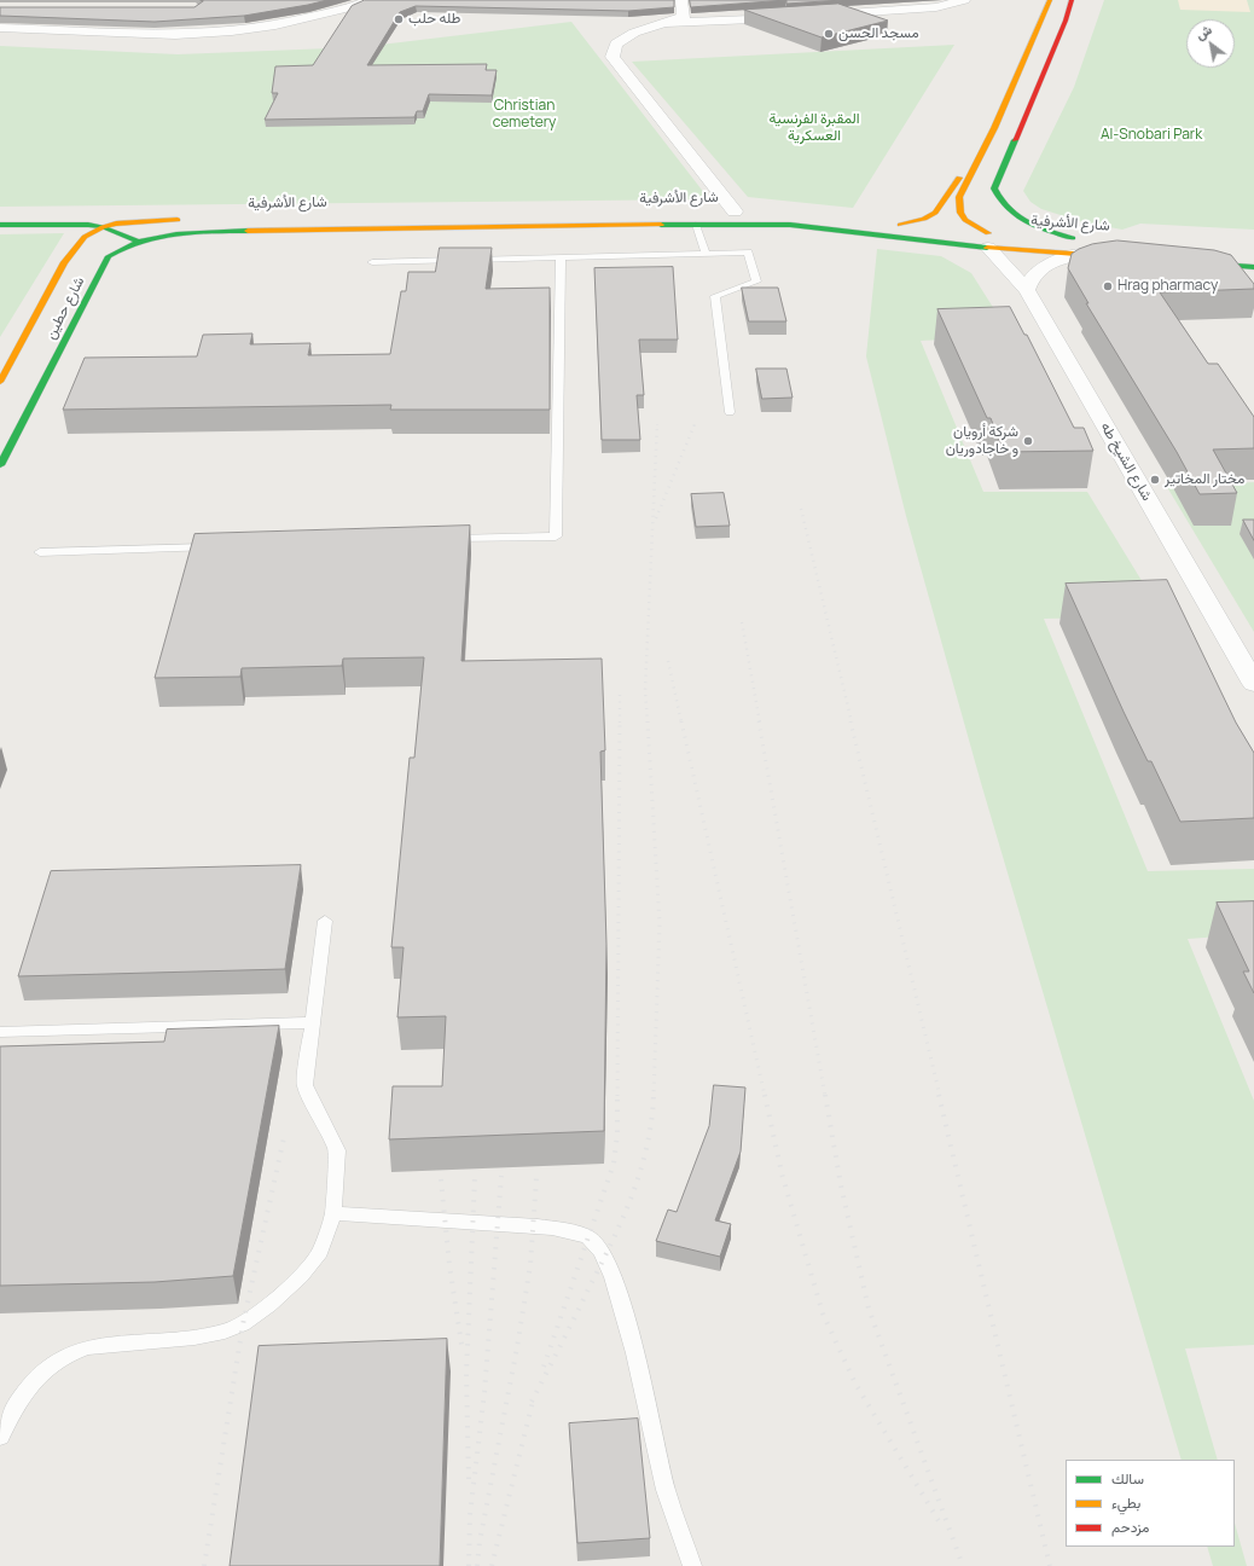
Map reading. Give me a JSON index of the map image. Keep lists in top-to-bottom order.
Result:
{
  "streets": {
    "main road": ["شارع الأشرفية", "شارع حطين"],
    "street": ["شارع الشيخ طه"]
  },
  "crossings": [
    ["شارع الأشرفية", "شارع حطين"],
    ["شارع الأشرفية", "شارع الشيخ طه"]
  ],
  "parks": ["Christian cemetery", "المقبرة الفرنسية العسكرية", "Al-Snobari Park"],
  "places": [
    "طله حلب",
    "مسجد الحسن",
    "Hrag pharmacy",
    "شركة أرويان و خاجادوريان",
    "مختار المخاتير"
  ],
  "legend": ["سالك", "بطيء", "مزدحم"],
  "north": "top left"
}
